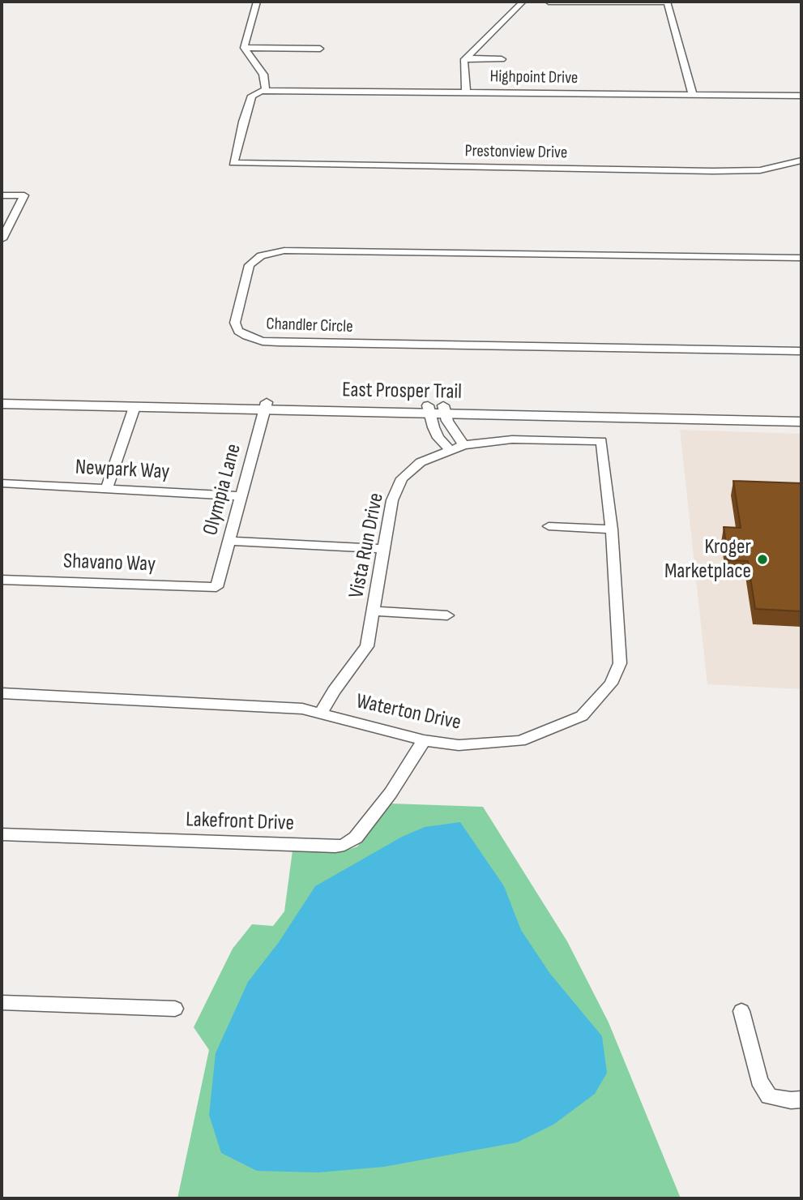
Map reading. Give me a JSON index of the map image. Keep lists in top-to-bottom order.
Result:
{
  "streets": {
    "main road": ["East Prosper Trail"],
    "street": [
      "Highpoint Drive",
      "Prestonview Drive",
      "Chandler Circle",
      "Newpark Way",
      "Olympia Lane",
      "Vista Run Drive",
      "Shavano Way",
      "Waterton Drive",
      "Lakefront Drive"
    ]
  },
  "crossings": [
    ["Highpoint Drive", "Prestonview Drive"],
    ["East Prosper Trail", "Olympia Lane"],
    ["Newpark Way", "Olympia Lane"],
    ["Olympia Lane", "Shavano Way"],
    ["Vista Run Drive", "Waterton Drive"],
    ["Waterton Drive", "Lakefront Drive"]
  ],
  "places": ["Kroger Marketplace"]
}
